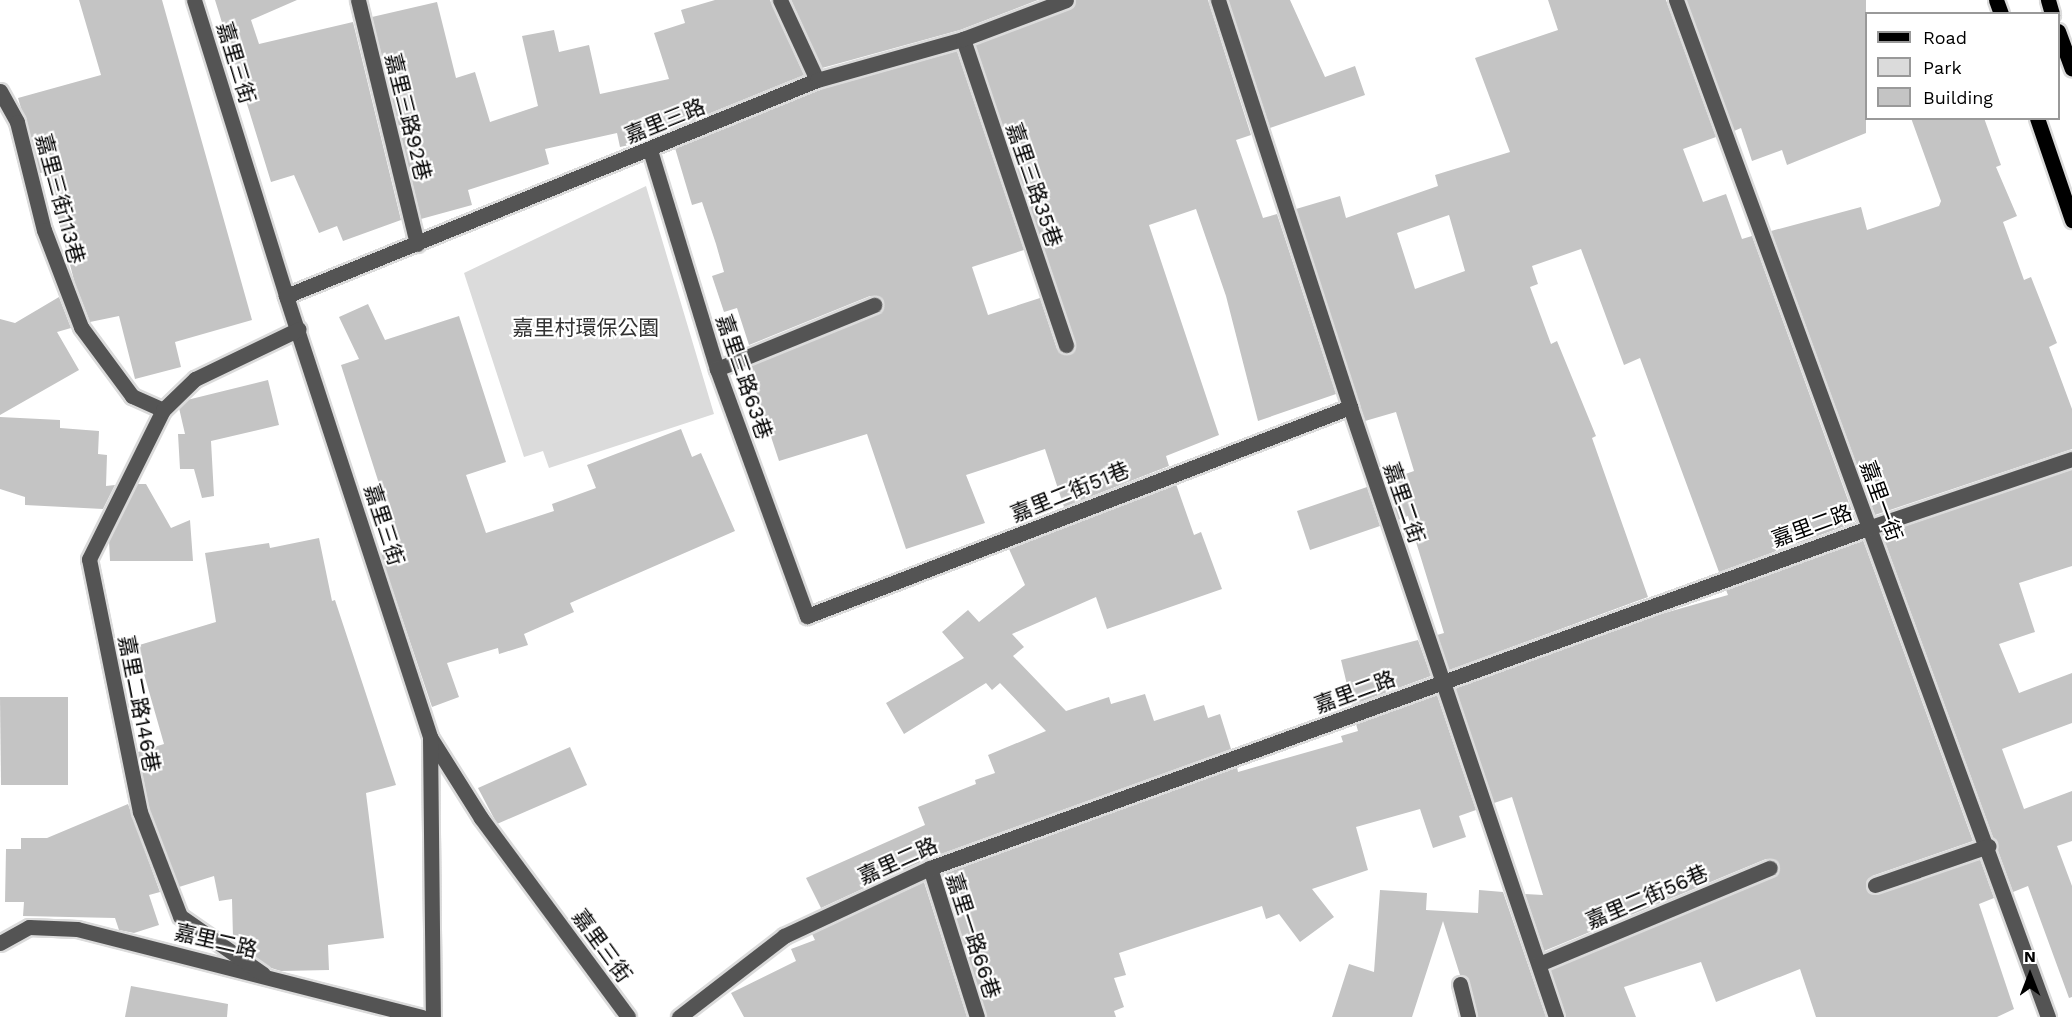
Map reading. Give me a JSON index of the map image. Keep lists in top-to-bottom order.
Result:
{
  "streets": {
    "street": [
      "嘉里三街",
      "嘉里三路92巷",
      "嘉里三路",
      "嘉里三路35巷",
      "嘉里三街113巷",
      "嘉里三路63巷",
      "嘉里二街51巷",
      "嘉里一街",
      "嘉里二街",
      "嘉里二路",
      "嘉里二路146巷",
      "嘉里二街56巷",
      "嘉里一路66巷"
    ]
  },
  "crossings": [
    ["嘉里三街", "嘉里三路"],
    ["嘉里三路92巷", "嘉里三路"],
    ["嘉里三路", "嘉里三路35巷"],
    ["嘉里三路", "嘉里三路63巷"],
    ["嘉里三街113巷", "嘉里二路146巷"],
    ["嘉里三路63巷", "嘉里二街51巷"],
    ["嘉里二街51巷", "嘉里二街"],
    ["嘉里一街", "嘉里二路"],
    ["嘉里二街", "嘉里二路"],
    ["嘉里二街", "嘉里二街56巷"],
    ["嘉里二路", "嘉里二路146巷"],
    ["嘉里二路", "嘉里一路66巷"]
  ],
  "parks": ["嘉里村環保公園"],
  "legend": ["Road", "Park", "Building"],
  "north": "top"
}
